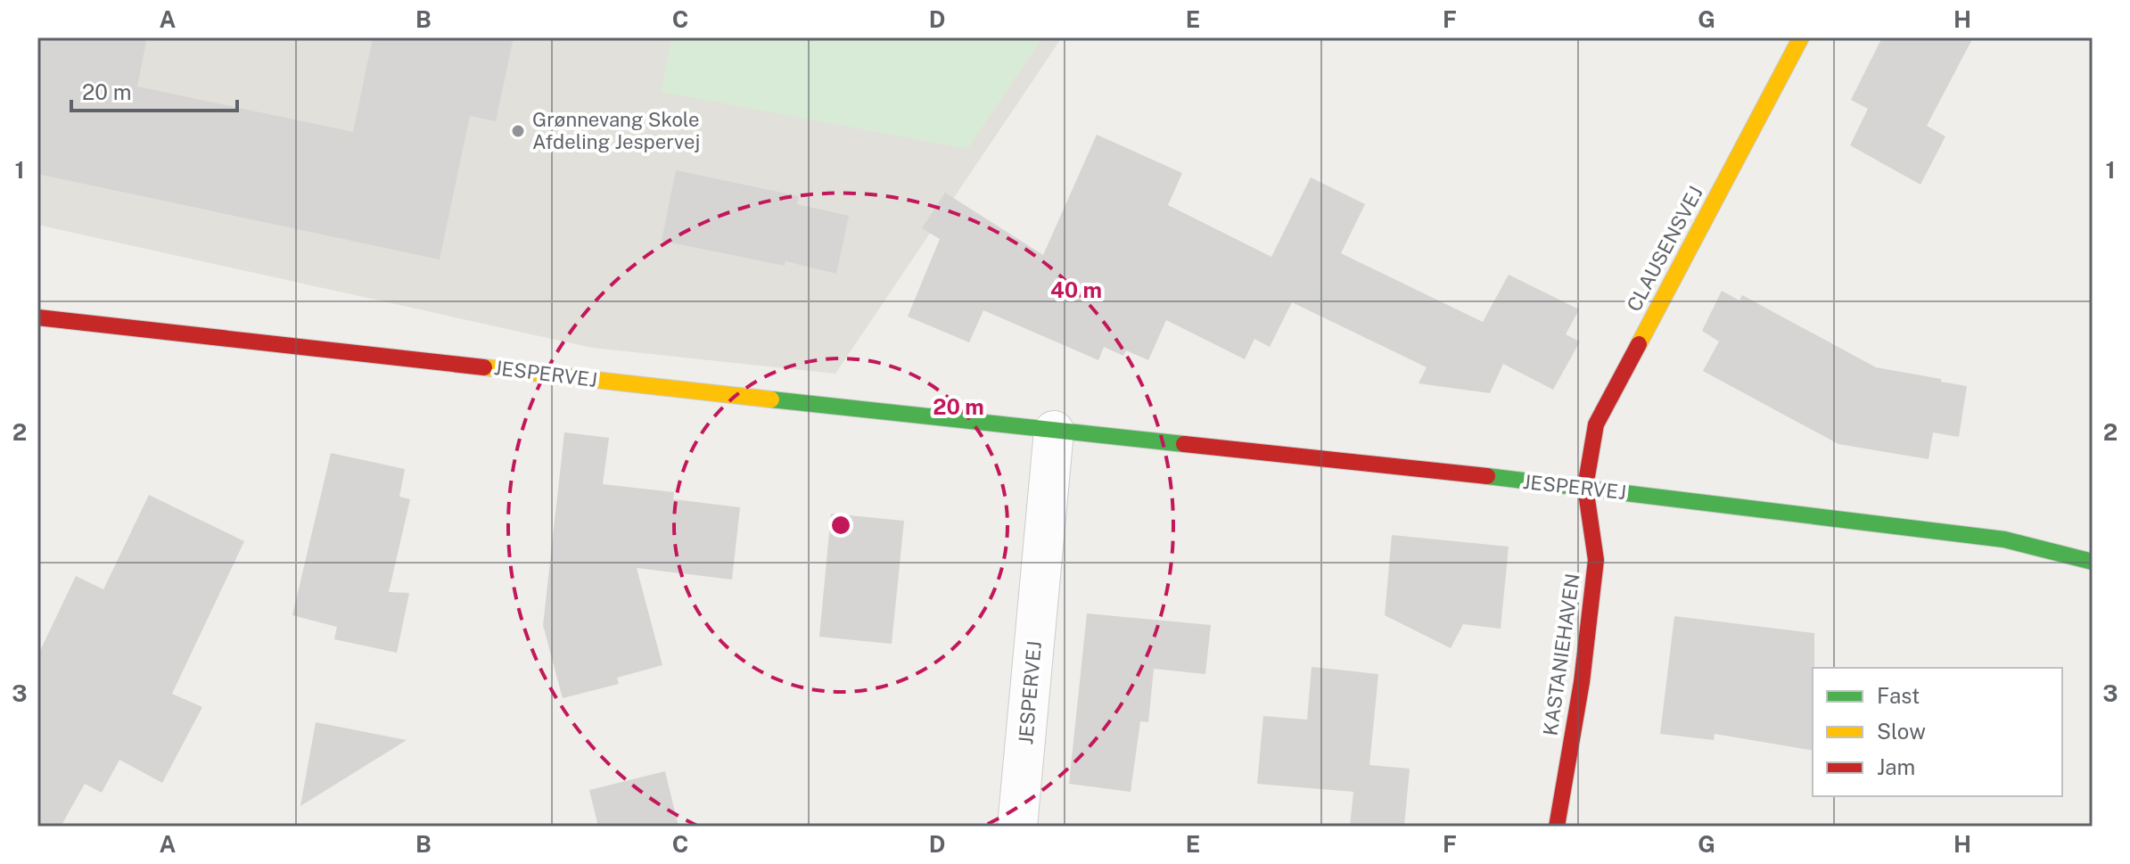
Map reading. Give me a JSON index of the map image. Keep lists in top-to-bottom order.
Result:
{
  "streets": {
    "street": ["CLAUSENSVEJ", "JESPERVEJ", "KASTANIEHAVEN"]
  },
  "crossings": [
    ["CLAUSENSVEJ", "JESPERVEJ"],
    ["CLAUSENSVEJ", "KASTANIEHAVEN"],
    ["JESPERVEJ", "KASTANIEHAVEN"]
  ],
  "places": ["Grønnevang Skole Afdeling Jespervej"],
  "legend": ["Fast", "Slow", "Jam"],
  "scale_bar": "20 m",
  "grid": {
    "columns": [
      "A",
      "B",
      "C",
      "D",
      "E",
      "F",
      "G",
      "H"
    ],
    "rows": ["1", "2", "3"]
  },
  "rings": ["40 m", "20 m"]
}
